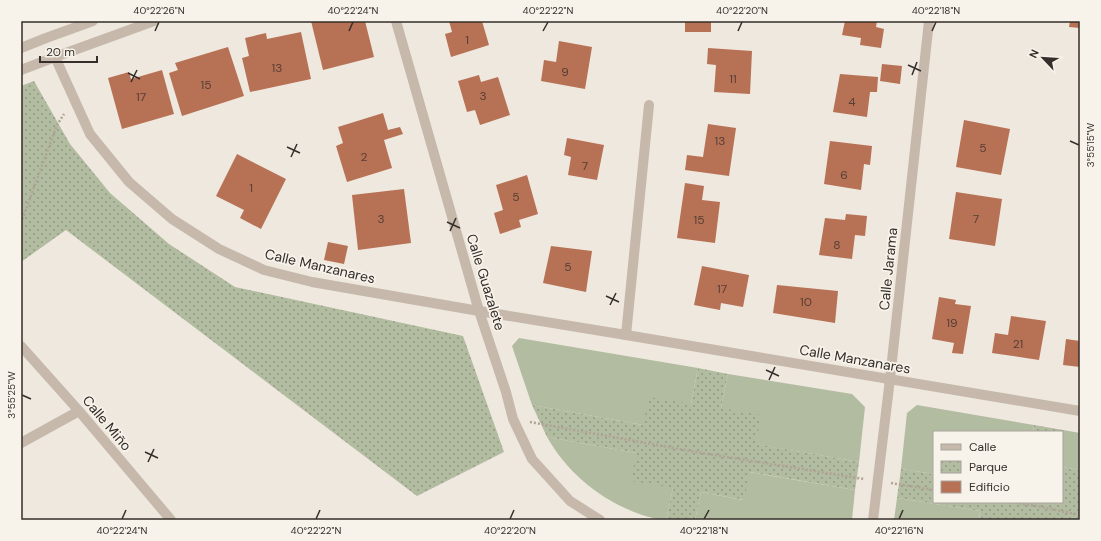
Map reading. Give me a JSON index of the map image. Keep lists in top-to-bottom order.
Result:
{
  "streets": {
    "street": [
      "Calle Manzanares",
      "Calle Jarama",
      "Calle Guazalete",
      "Calle Miño"
    ]
  },
  "crossings": [
    ["Calle Manzanares", "Calle Jarama"],
    ["Calle Manzanares", "Calle Guazalete"]
  ],
  "house_numbers": [
    "1",
    "13",
    "9",
    "11",
    "15",
    "3",
    "17",
    "4",
    "13",
    "5",
    "2",
    "7",
    "6",
    "1",
    "5",
    "3",
    "7",
    "15",
    "8",
    "5",
    "17",
    "10",
    "19",
    "21"
  ],
  "legend": ["Calle", "Parque", "Edificio"],
  "scale_bar": "20 m",
  "north": "top left",
  "coordinates": [
    "40°22'26\"N",
    "40°22'24\"N",
    "40°22'22\"N",
    "40°22'20\"N",
    "40°22'18\"N",
    "3°55'15\"W",
    "3°55'25\"W",
    "40°22'16\"N"
  ]
}
